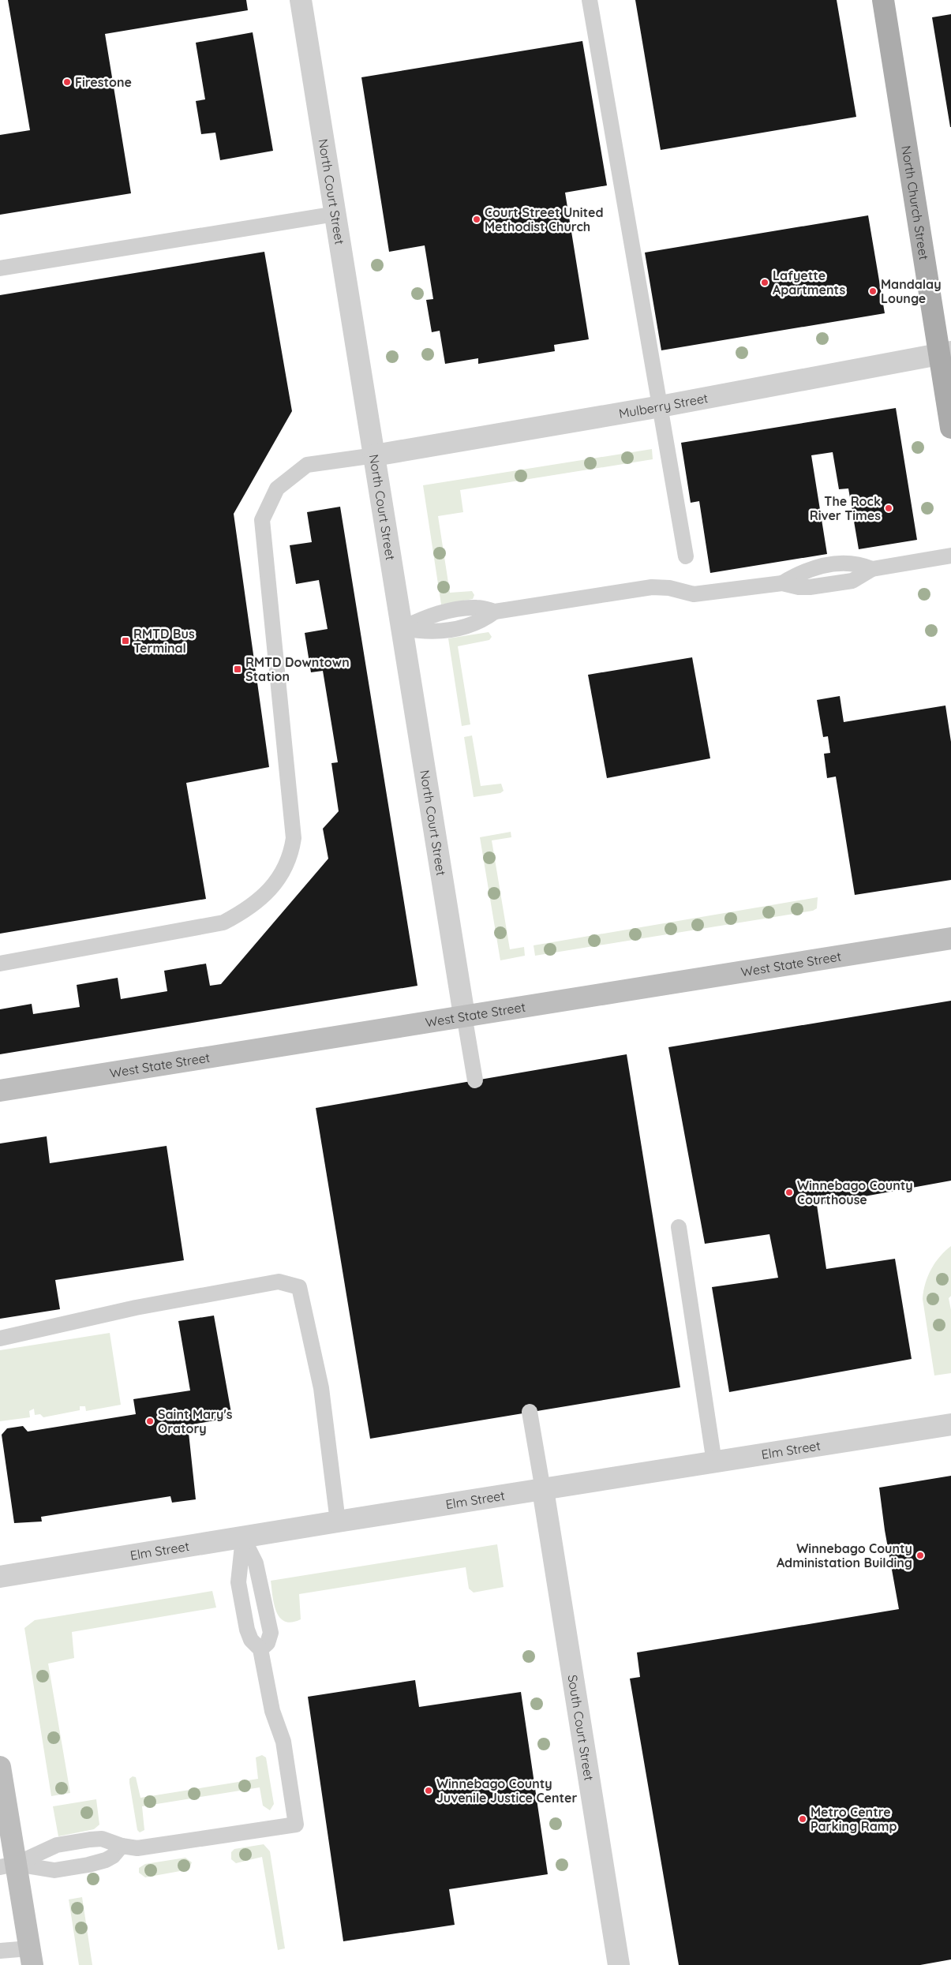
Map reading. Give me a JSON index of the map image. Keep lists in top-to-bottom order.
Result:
{
  "streets": {
    "main road": ["North Church Street", "West State Street"],
    "street": [
      "North Court Street",
      "Mulberry Street",
      "Elm Street",
      "South Court Street"
    ]
  },
  "crossings": [
    ["North Court Street", "Mulberry Street"],
    ["North Court Street", "West State Street"],
    ["North Church Street", "Mulberry Street"],
    ["Elm Street", "South Court Street"]
  ],
  "places": {
    "other": [
      "Firestone",
      "Court Street United Methodist Church",
      "Lafyette Apartments",
      "Mandalay Lounge",
      "The Rock River Times",
      "Winnebago County Courthouse",
      "Saint Mary's Oratory",
      "Winnebago County Administation Building",
      "Winnebago County Juvenile Justice Center",
      "Metro Centre Parking Ramp"
    ],
    "transit": ["RMTD Bus Terminal", "RMTD Downtown Station"]
  }
}
